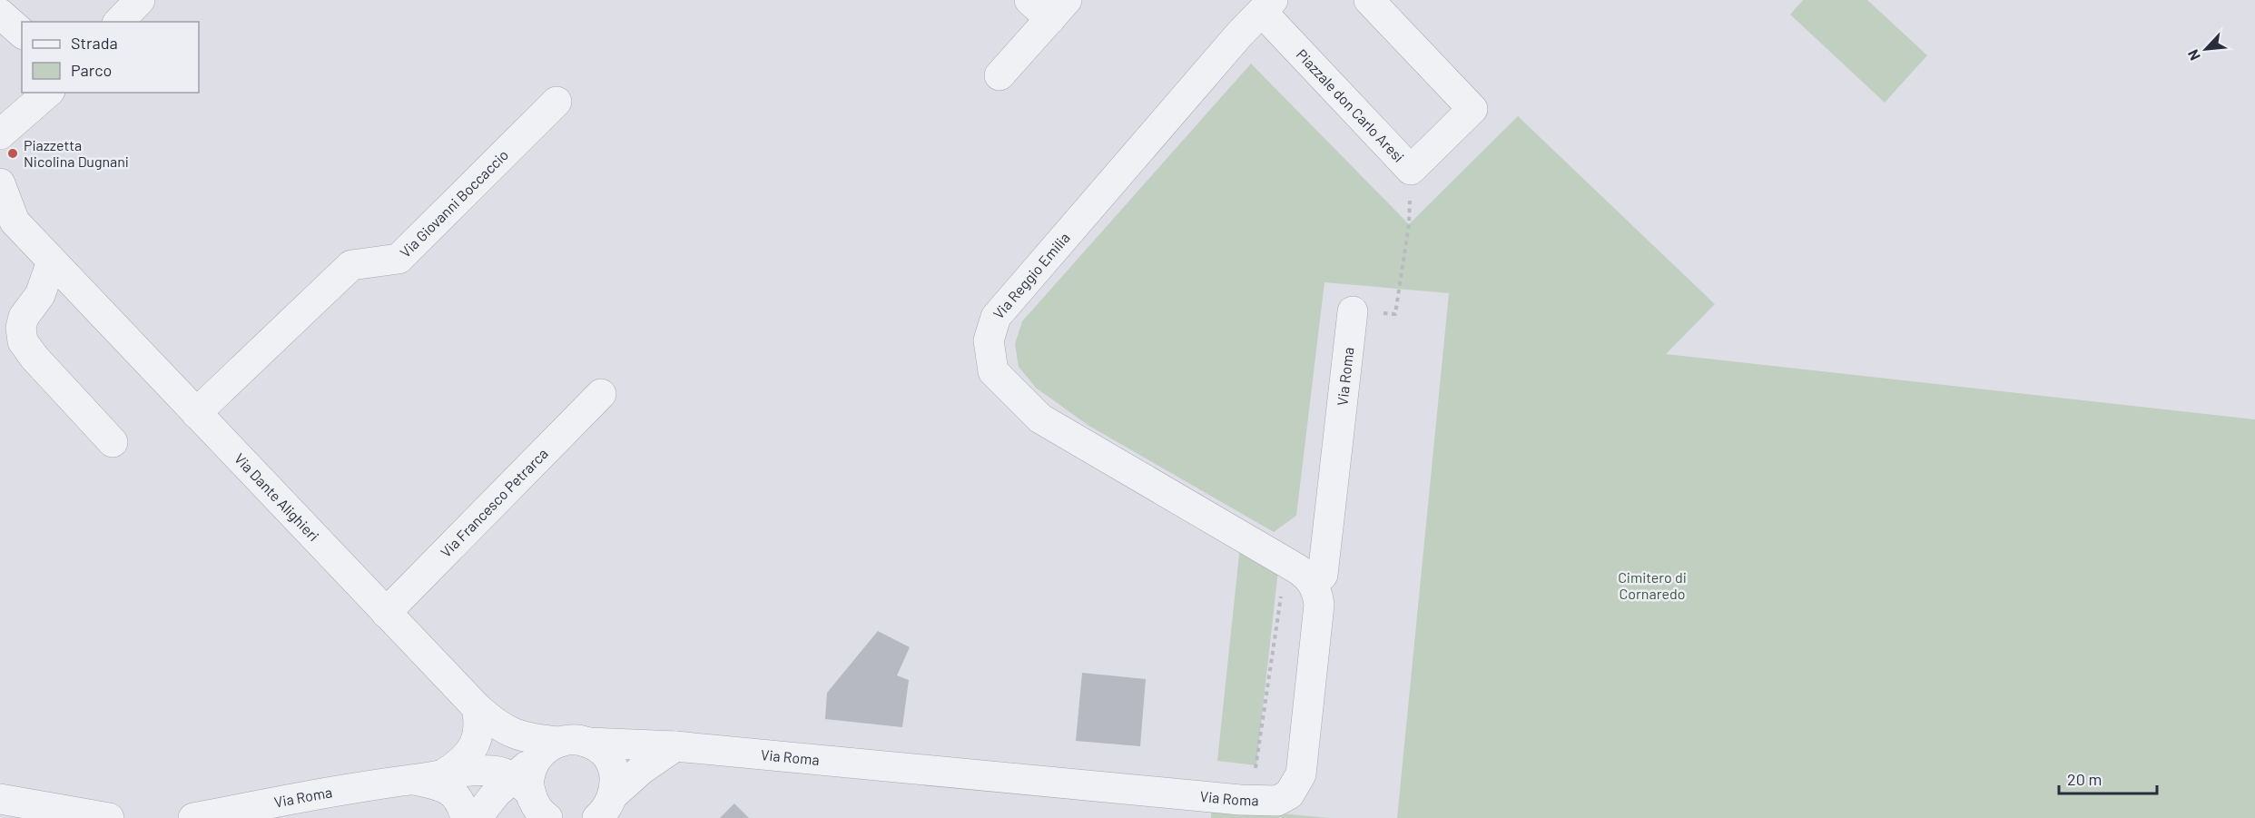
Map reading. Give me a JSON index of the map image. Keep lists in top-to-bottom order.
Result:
{
  "streets": {
    "street": [
      "Piazzale don Carlo Aresi",
      "Via Giovanni Boccaccio",
      "Via Reggio Emilia",
      "Via Roma",
      "Via Dante Alighieri",
      "Via Francesco Petrarca"
    ]
  },
  "crossings": [
    ["Piazzale don Carlo Aresi", "Via Reggio Emilia"],
    ["Via Giovanni Boccaccio", "Via Dante Alighieri"],
    ["Via Reggio Emilia", "Via Roma"],
    ["Via Roma", "Via Dante Alighieri"],
    ["Via Dante Alighieri", "Via Francesco Petrarca"]
  ],
  "parks": ["Cimitero di Cornaredo"],
  "places": ["Piazzetta Nicolina Dugnani"],
  "legend": ["Strada", "Parco"],
  "scale_bar": "20 m",
  "north": "bottom left"
}
